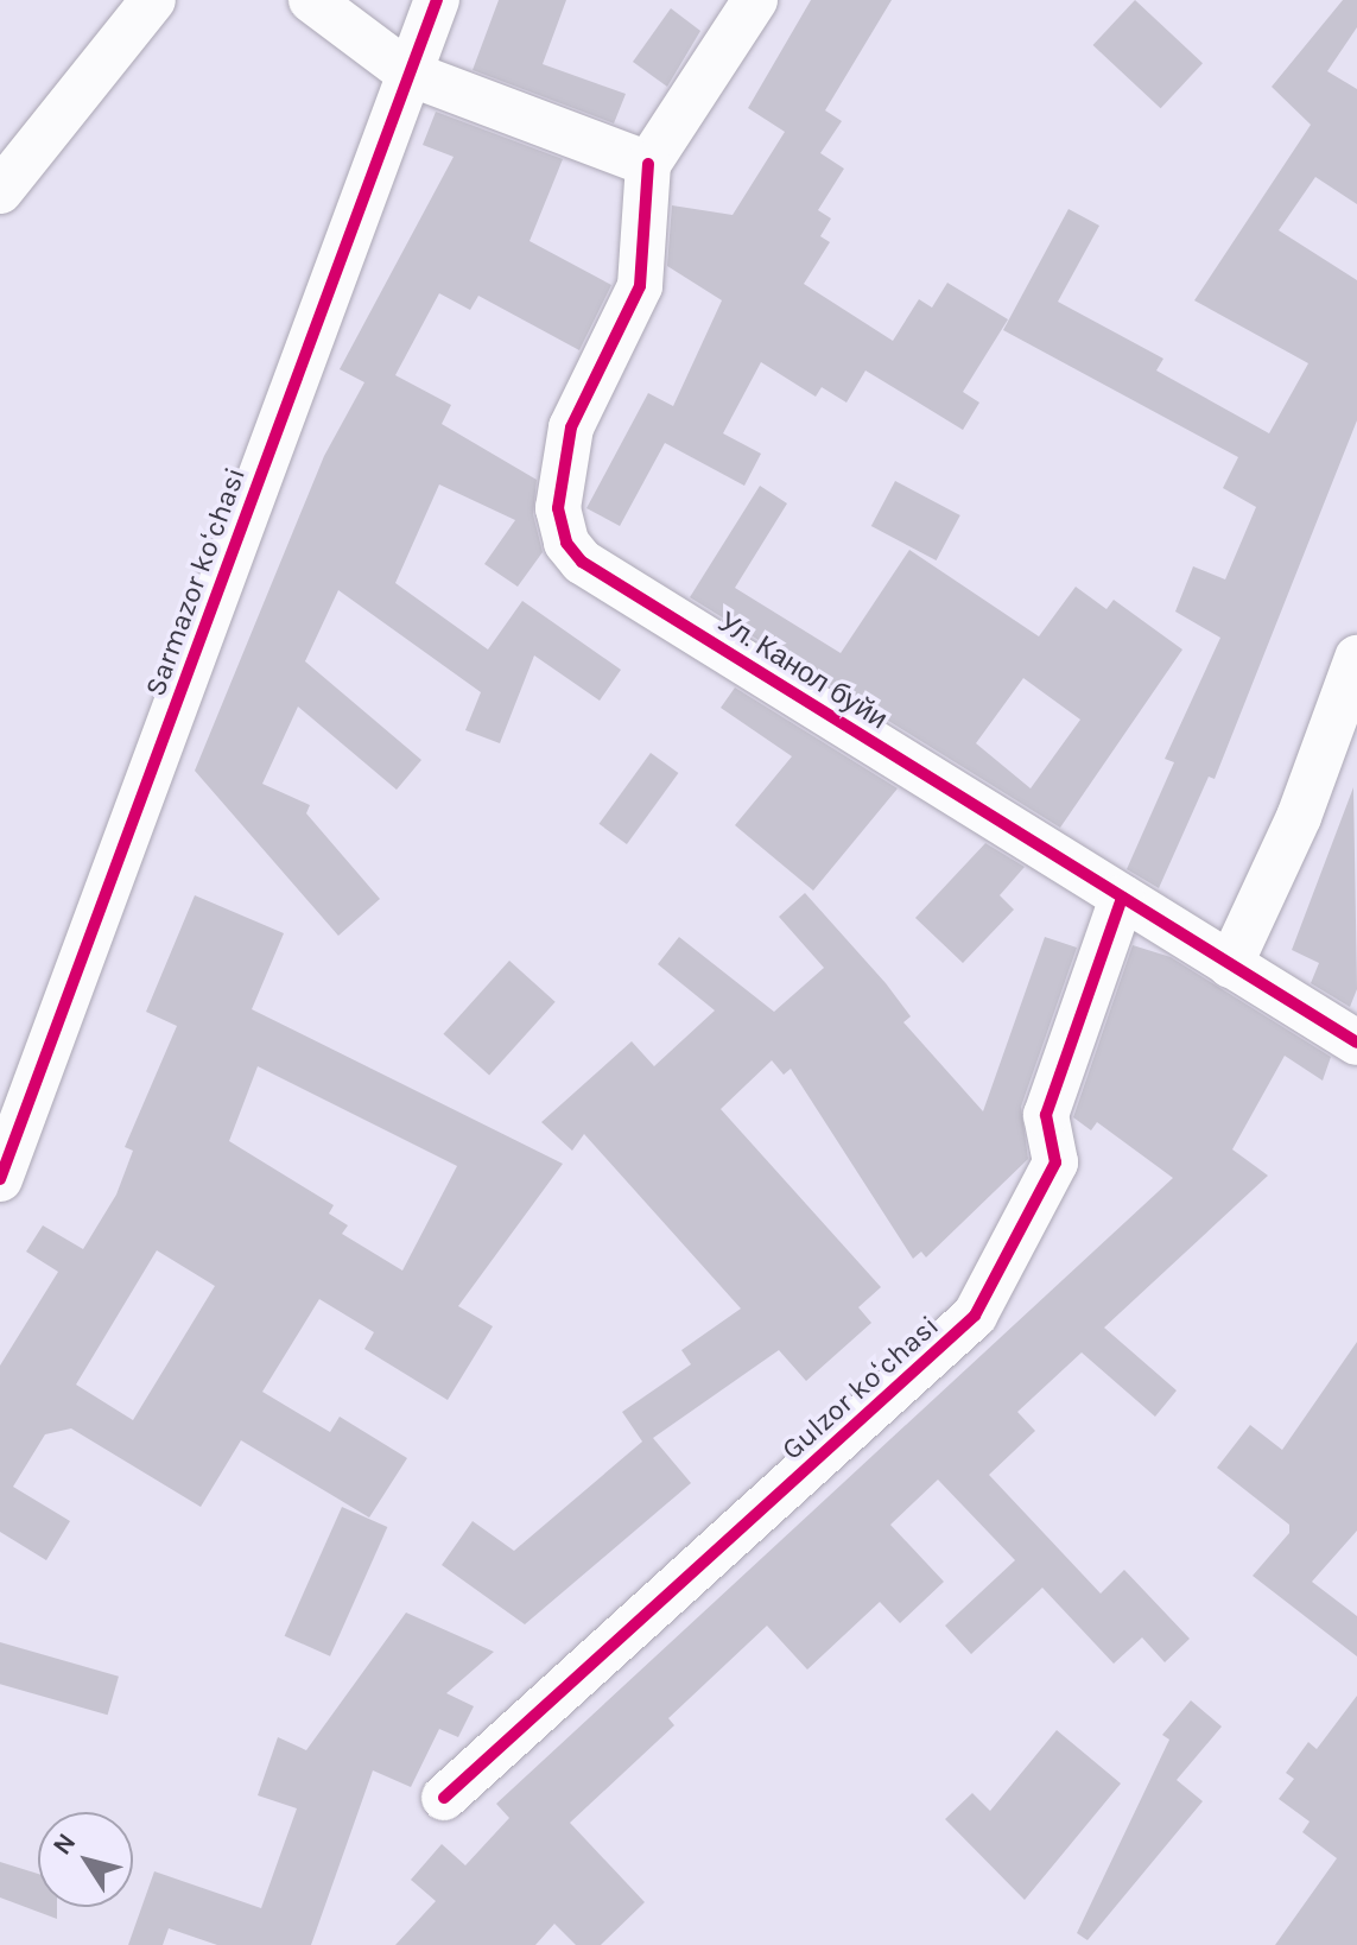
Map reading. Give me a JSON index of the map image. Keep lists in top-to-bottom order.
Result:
{
  "streets": {
    "street": ["Sarmazor koʻchasi", "Ул. Канол буйи", "Gulzor koʻchasi"]
  },
  "crossings": [
    ["Ул. Канол буйи", "Gulzor koʻchasi"]
  ],
  "north": "top left"
}
